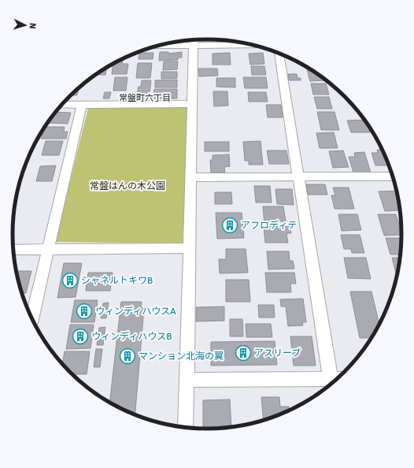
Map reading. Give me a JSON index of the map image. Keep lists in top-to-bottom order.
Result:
{
  "districts": ["常盤町六丁目"],
  "parks": ["常盤はんの木公園"],
  "places": {
    "building": [
      "アフロディテ",
      "シャネルトキワB",
      "ウィンディハウスA",
      "ウィンディハウスB",
      "アスリーブ",
      "マンション北海の翼"
    ]
  },
  "north": "right"
}
